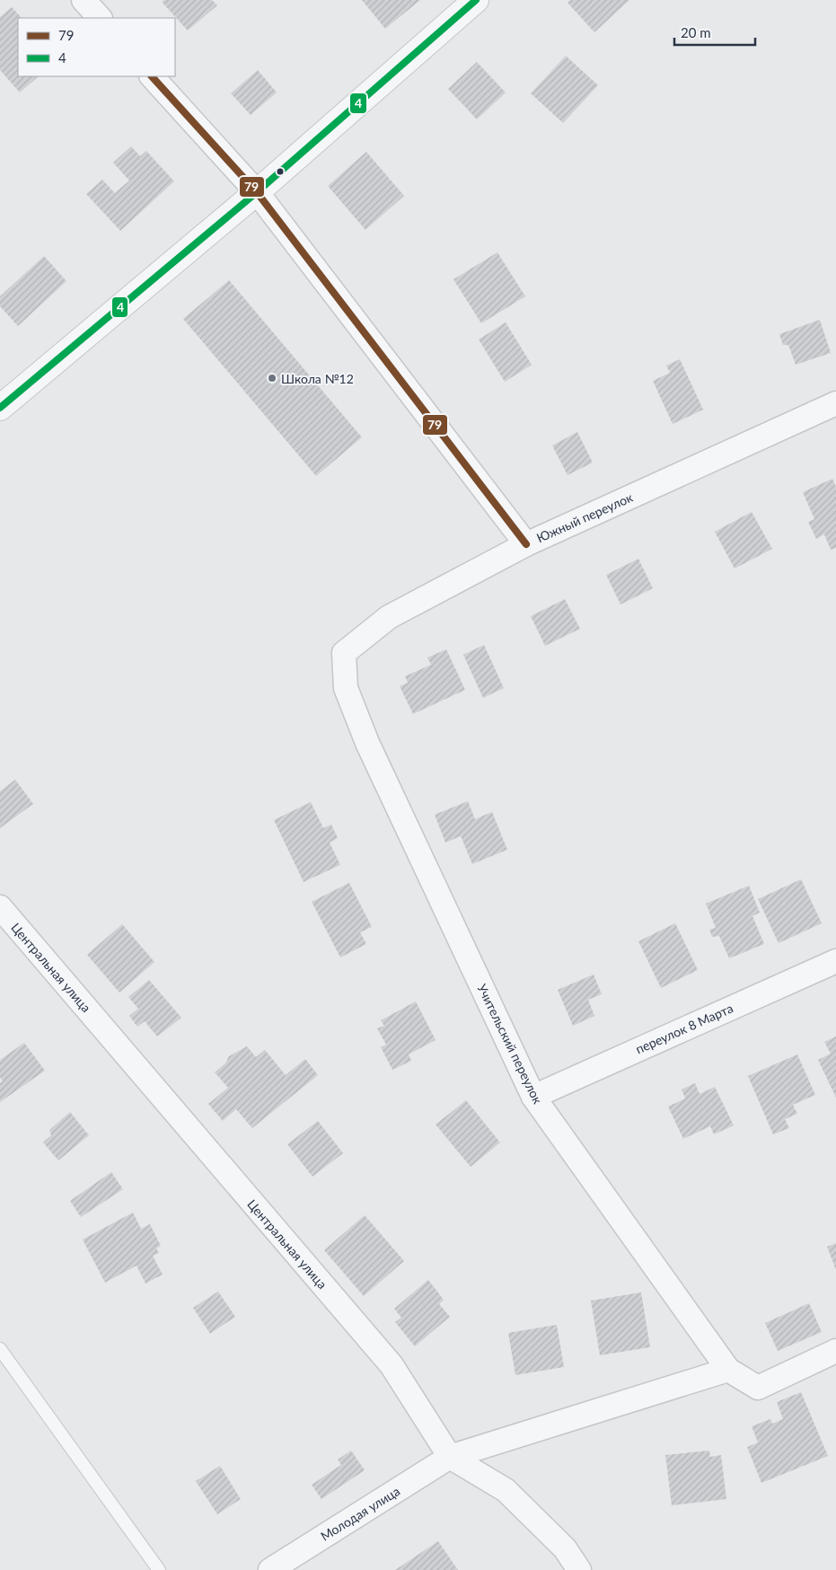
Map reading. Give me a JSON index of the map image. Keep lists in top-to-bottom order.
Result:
{
  "streets": {
    "street": [
      "Южный переулок",
      "Центральная улица",
      "переулок 8 Марта",
      "Учительский переулок",
      "Молодая улица"
    ]
  },
  "crossings": [
    ["Южный переулок", "Учительский переулок"],
    ["Центральная улица", "Молодая улица"],
    ["переулок 8 Марта", "Учительский переулок"],
    ["Учительский переулок", "Молодая улица"]
  ],
  "places": ["Школа №12"],
  "lines": ["transit line 4", "transit line 79"],
  "legend": ["79", "4"],
  "scale_bar": "20 m"
}
